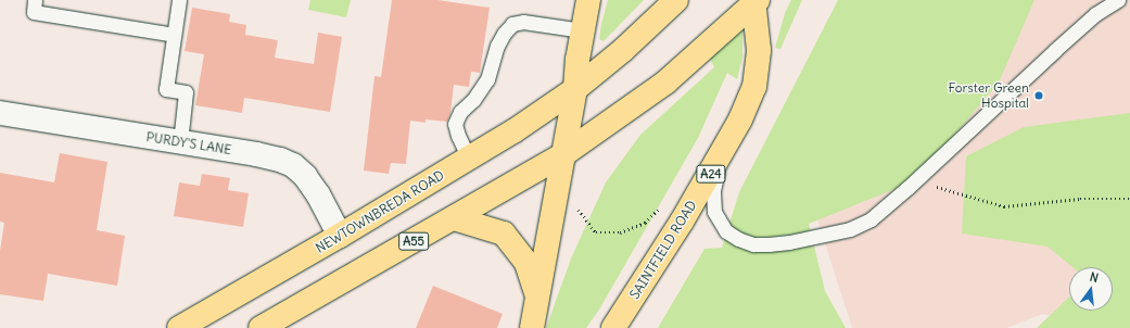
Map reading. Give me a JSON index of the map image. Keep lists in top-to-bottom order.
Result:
{
  "streets": {
    "main road": [
      "A24",
      "NEWTOWNBREDA ROAD",
      "A55",
      "SAINTFIELD ROAD"
    ],
    "street": ["PURDY'S LANE"]
  },
  "crossings": [
    ["PURDY'S LANE", "NEWTOWNBREDA ROAD"],
    ["A55", "SAINTFIELD ROAD"]
  ],
  "places": ["Forster Green Hospital"],
  "north": "top"
}
